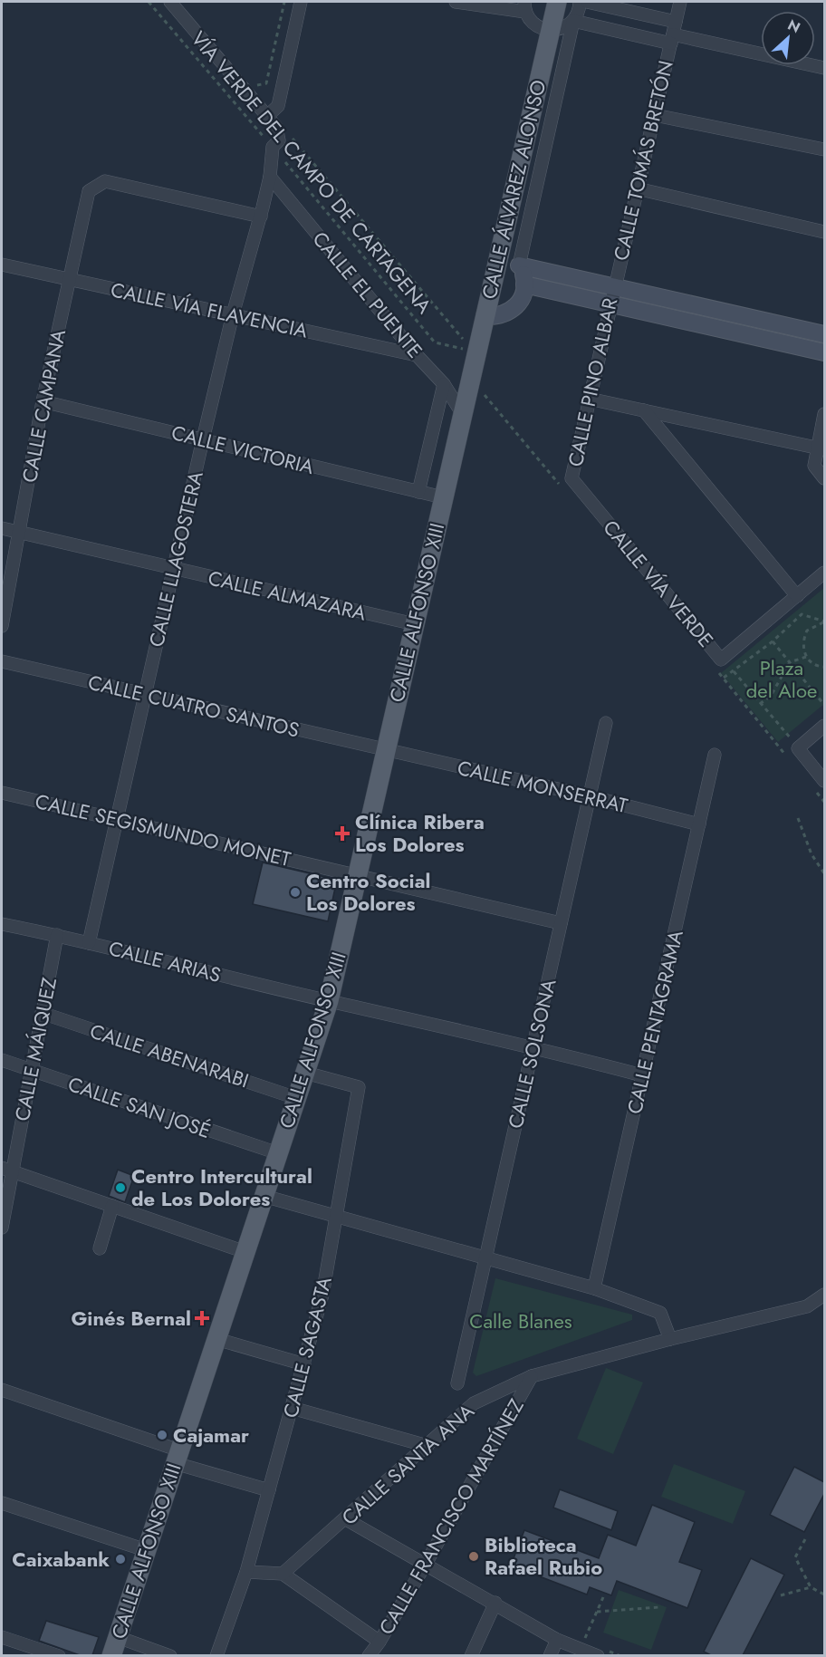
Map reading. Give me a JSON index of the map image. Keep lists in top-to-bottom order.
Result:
{
  "streets": {
    "main road": ["CALLE ÁLVAREZ ALONSO", "CALLE ALFONSO XIII"],
    "street": [
      "CALLE TOMÁS BRETÓN",
      "CALLE EL PUENTE",
      "CALLE VÍA FLAVENCIA",
      "CALLE PINO ALBAR",
      "CALLE CAMPANA",
      "CALLE VICTORIA",
      "CALLE LLAGOSTERA",
      "CALLE VÍA VERDE",
      "CALLE ALMAZARA",
      "CALLE CUATRO SANTOS",
      "CALLE MONSERRAT",
      "CALLE SEGISMUNDO MONET",
      "CALLE ARIAS",
      "CALLE PENTAGRAMA",
      "CALLE MÁIQUEZ",
      "CALLE SOLSONA",
      "CALLE ABENARABI",
      "CALLE SAN JOSÉ",
      "CALLE SAGASTA",
      "CALLE SANTA ANA",
      "CALLE FRANCISCO MARTÍNEZ"
    ],
    "path": ["VÍA VERDE DEL CAMPO DE CARTAGENA"]
  },
  "crossings": [
    ["CALLE TOMÁS BRETÓN", "CALLE PINO ALBAR"],
    ["VÍA VERDE DEL CAMPO DE CARTAGENA", "CALLE LLAGOSTERA"],
    ["CALLE ÁLVAREZ ALONSO", "CALLE ALFONSO XIII"],
    ["CALLE EL PUENTE", "CALLE VÍA FLAVENCIA"],
    ["CALLE EL PUENTE", "CALLE LLAGOSTERA"],
    ["CALLE EL PUENTE", "CALLE ALFONSO XIII"],
    ["CALLE VÍA FLAVENCIA", "CALLE CAMPANA"],
    ["CALLE VÍA FLAVENCIA", "CALLE LLAGOSTERA"],
    ["CALLE PINO ALBAR", "CALLE VÍA VERDE"],
    ["CALLE CAMPANA", "CALLE VICTORIA"],
    ["CALLE CAMPANA", "CALLE LLAGOSTERA"],
    ["CALLE CAMPANA", "CALLE ALMAZARA"],
    ["CALLE VICTORIA", "CALLE LLAGOSTERA"],
    ["CALLE VICTORIA", "CALLE ALFONSO XIII"],
    ["CALLE LLAGOSTERA", "CALLE ALMAZARA"],
    ["CALLE LLAGOSTERA", "CALLE CUATRO SANTOS"],
    ["CALLE LLAGOSTERA", "CALLE SEGISMUNDO MONET"],
    ["CALLE LLAGOSTERA", "CALLE ARIAS"],
    ["CALLE ALMAZARA", "CALLE ALFONSO XIII"],
    ["CALLE ALFONSO XIII", "CALLE CUATRO SANTOS"],
    ["CALLE ALFONSO XIII", "CALLE MONSERRAT"],
    ["CALLE ALFONSO XIII", "CALLE SEGISMUNDO MONET"],
    ["CALLE ALFONSO XIII", "CALLE ARIAS"],
    ["CALLE ALFONSO XIII", "CALLE ABENARABI"],
    ["CALLE ALFONSO XIII", "CALLE SAN JOSÉ"],
    ["CALLE ALFONSO XIII", "CALLE SAGASTA"],
    ["CALLE CUATRO SANTOS", "CALLE MONSERRAT"],
    ["CALLE MONSERRAT", "CALLE PENTAGRAMA"],
    ["CALLE MONSERRAT", "CALLE SOLSONA"],
    ["CALLE SEGISMUNDO MONET", "CALLE SOLSONA"],
    ["CALLE ARIAS", "CALLE PENTAGRAMA"],
    ["CALLE ARIAS", "CALLE MÁIQUEZ"],
    ["CALLE ARIAS", "CALLE SOLSONA"],
    ["CALLE MÁIQUEZ", "CALLE ABENARABI"],
    ["CALLE MÁIQUEZ", "CALLE SAN JOSÉ"],
    ["CALLE SANTA ANA", "CALLE FRANCISCO MARTÍNEZ"]
  ],
  "parks": ["Plaza del Aloe", "Calle Blanes"],
  "places": {
    "health": ["Clínica Ribera Los Dolores", "Ginés Bernal"],
    "other": [
      "Centro Social Los Dolores",
      "Centro Intercultural de Los Dolores",
      "Cajamar",
      "Biblioteca Rafael Rubio",
      "Caixabank"
    ]
  },
  "north": "top right"
}
